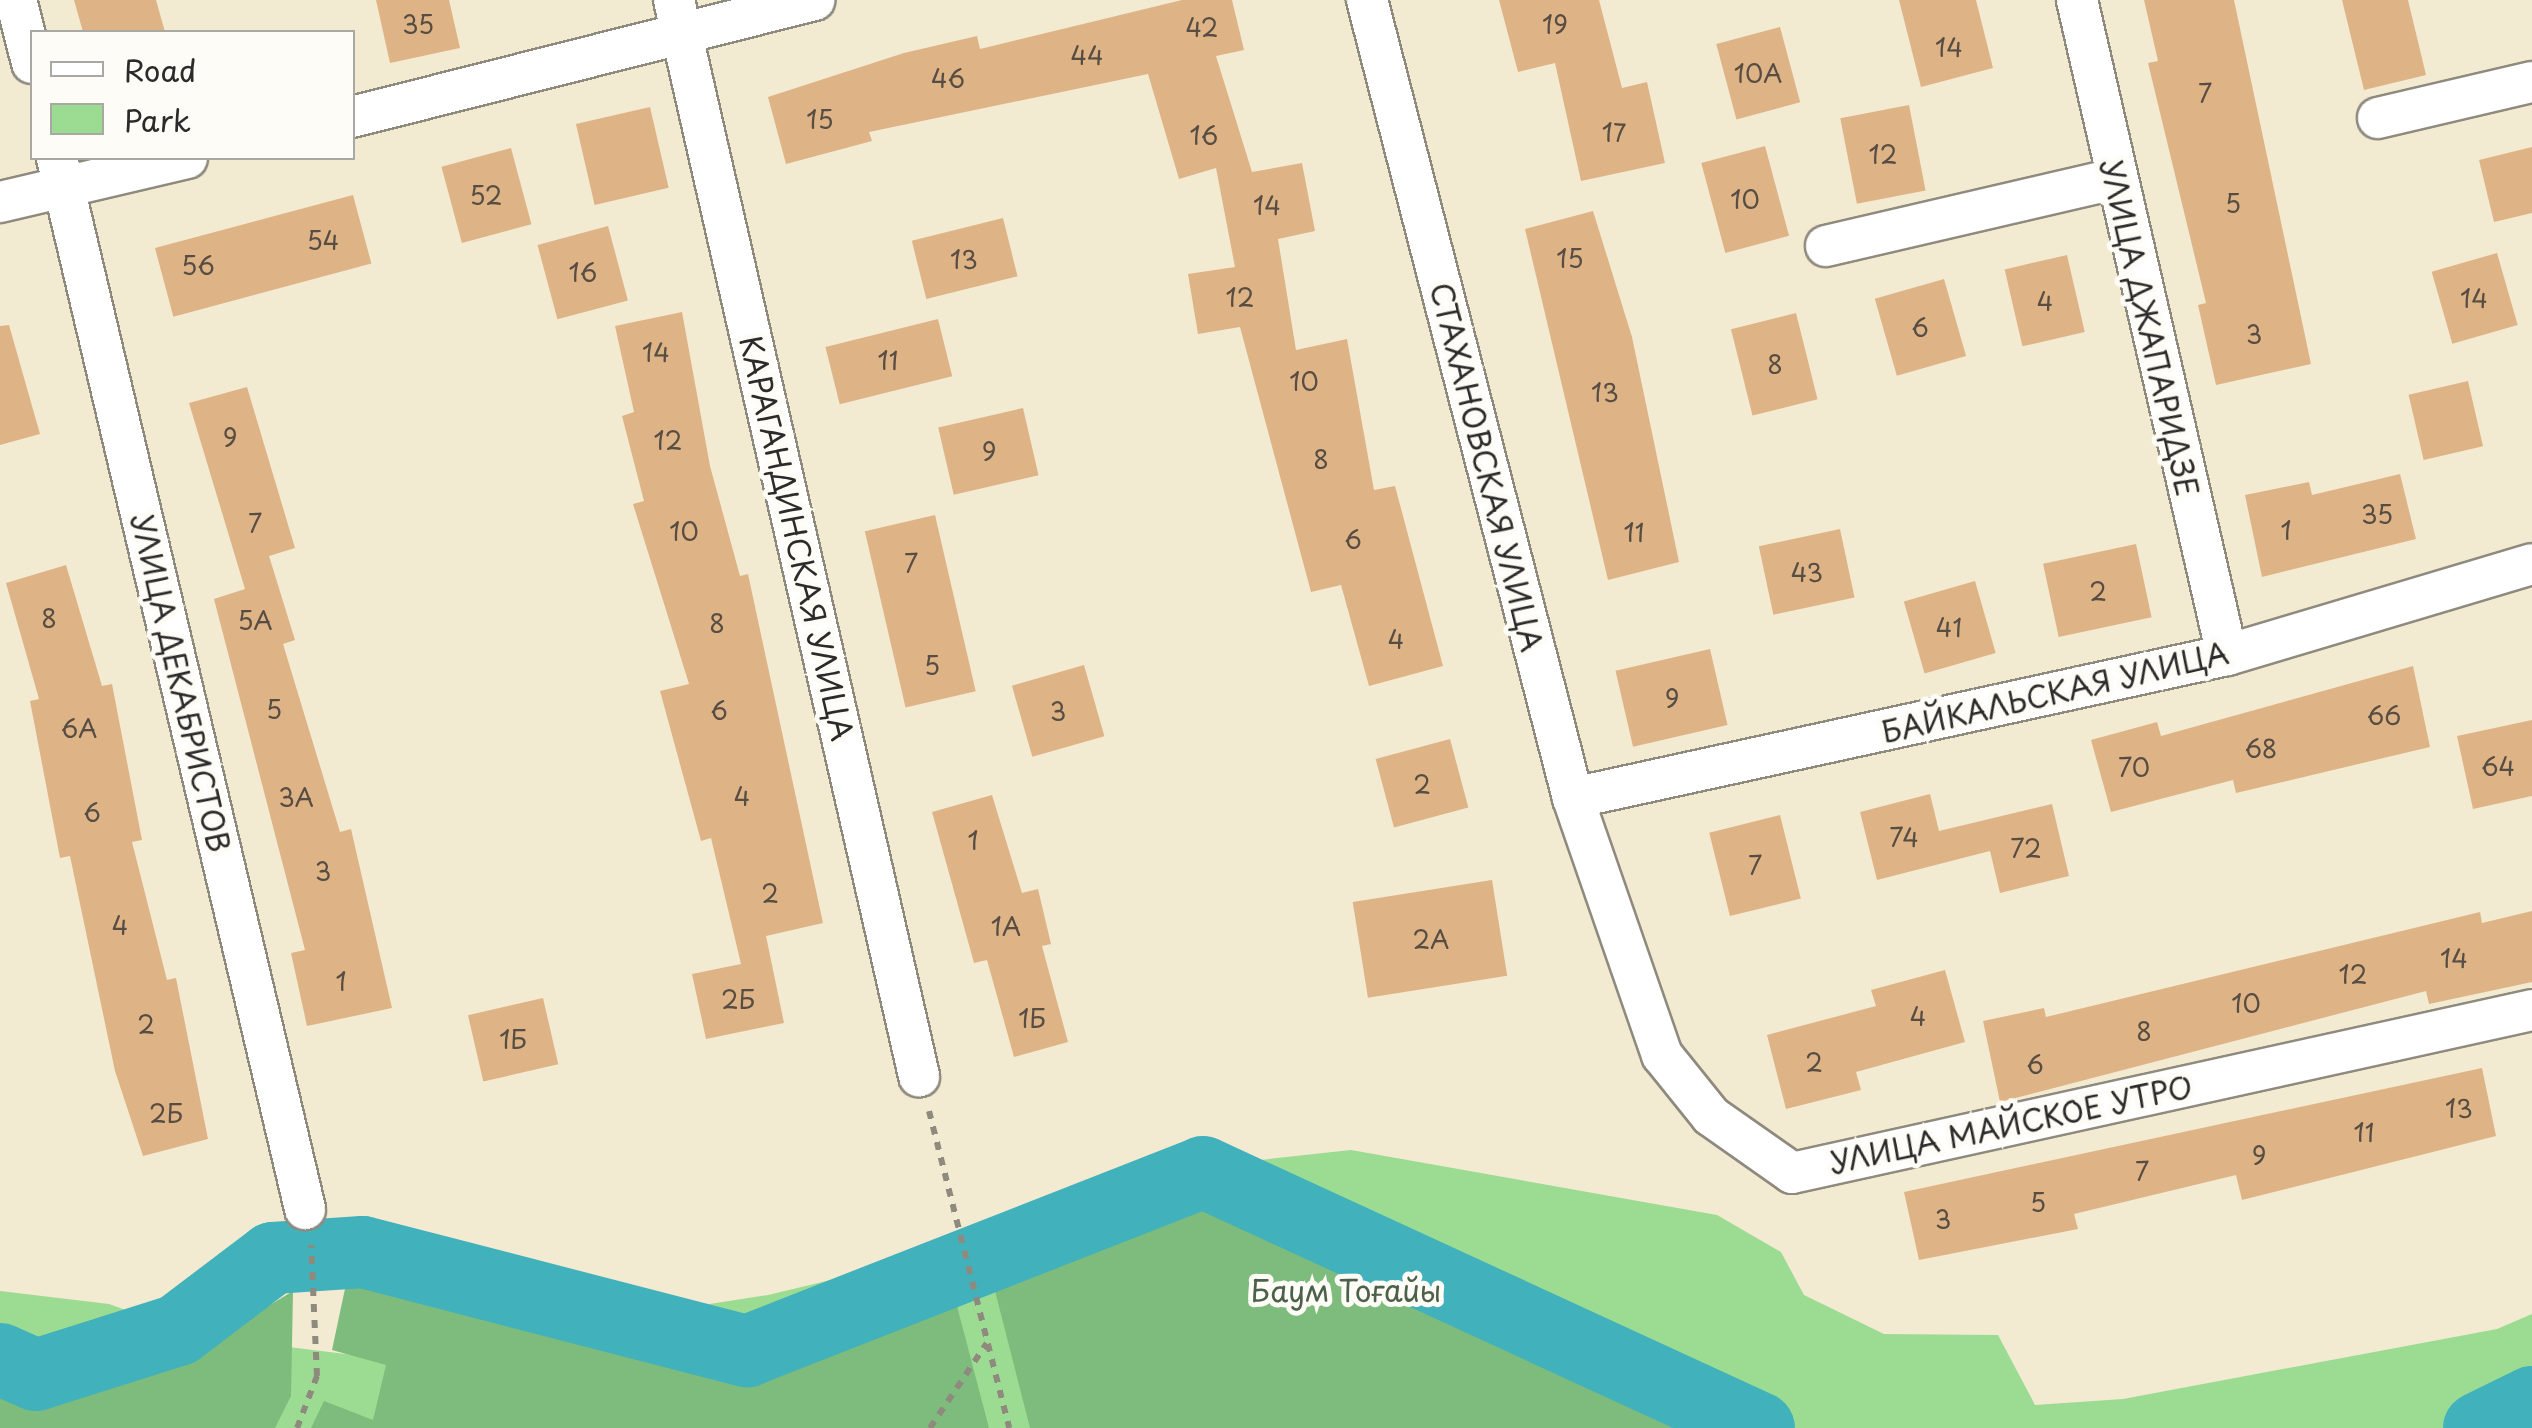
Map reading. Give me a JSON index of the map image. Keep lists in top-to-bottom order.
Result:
{
  "streets": {
    "street": [
      "УЛИЦА ДЖАПАРИДЗЕ",
      "СТАХАНОВСКАЯ УЛИЦА",
      "КАРАГАНДИНСКАЯ УЛИЦА",
      "УЛИЦА ДЕКАБРИСТОВ",
      "БАЙКАЛЬСКАЯ УЛИЦА",
      "УЛИЦА МАЙСКОЕ УТРО"
    ]
  },
  "crossings": [
    ["УЛИЦА ДЖАПАРИДЗЕ", "БАЙКАЛЬСКАЯ УЛИЦА"],
    ["СТАХАНОВСКАЯ УЛИЦА", "БАЙКАЛЬСКАЯ УЛИЦА"],
    ["СТАХАНОВСКАЯ УЛИЦА", "УЛИЦА МАЙСКОЕ УТРО"]
  ],
  "parks": ["Баум Тоғайы"],
  "house_numbers": [
    "35",
    "19",
    "42",
    "14",
    "44",
    "10А",
    "46",
    "7",
    "15",
    "17",
    "16",
    "12",
    "52",
    "10",
    "5",
    "14",
    "54",
    "15",
    "13",
    "56",
    "16",
    "12",
    "14",
    "4",
    "6",
    "3",
    "14",
    "11",
    "8",
    "10",
    "13",
    "9",
    "12",
    "9",
    "8",
    "35",
    "7",
    "1",
    "10",
    "11",
    "6",
    "7",
    "43",
    "2",
    "8",
    "5А",
    "8",
    "41",
    "4",
    "5",
    "9",
    "5",
    "6",
    "3",
    "66",
    "6А",
    "68",
    "64",
    "70",
    "2",
    "4",
    "3А",
    "6",
    "74",
    "1",
    "72",
    "7",
    "3",
    "2",
    "4",
    "1А",
    "2А",
    "14",
    "12",
    "1",
    "2Б",
    "10",
    "4",
    "1Б",
    "2",
    "8",
    "1Б",
    "2",
    "6",
    "13",
    "2Б",
    "11",
    "9",
    "7",
    "5",
    "3"
  ],
  "legend": ["Road", "Park"]
}
